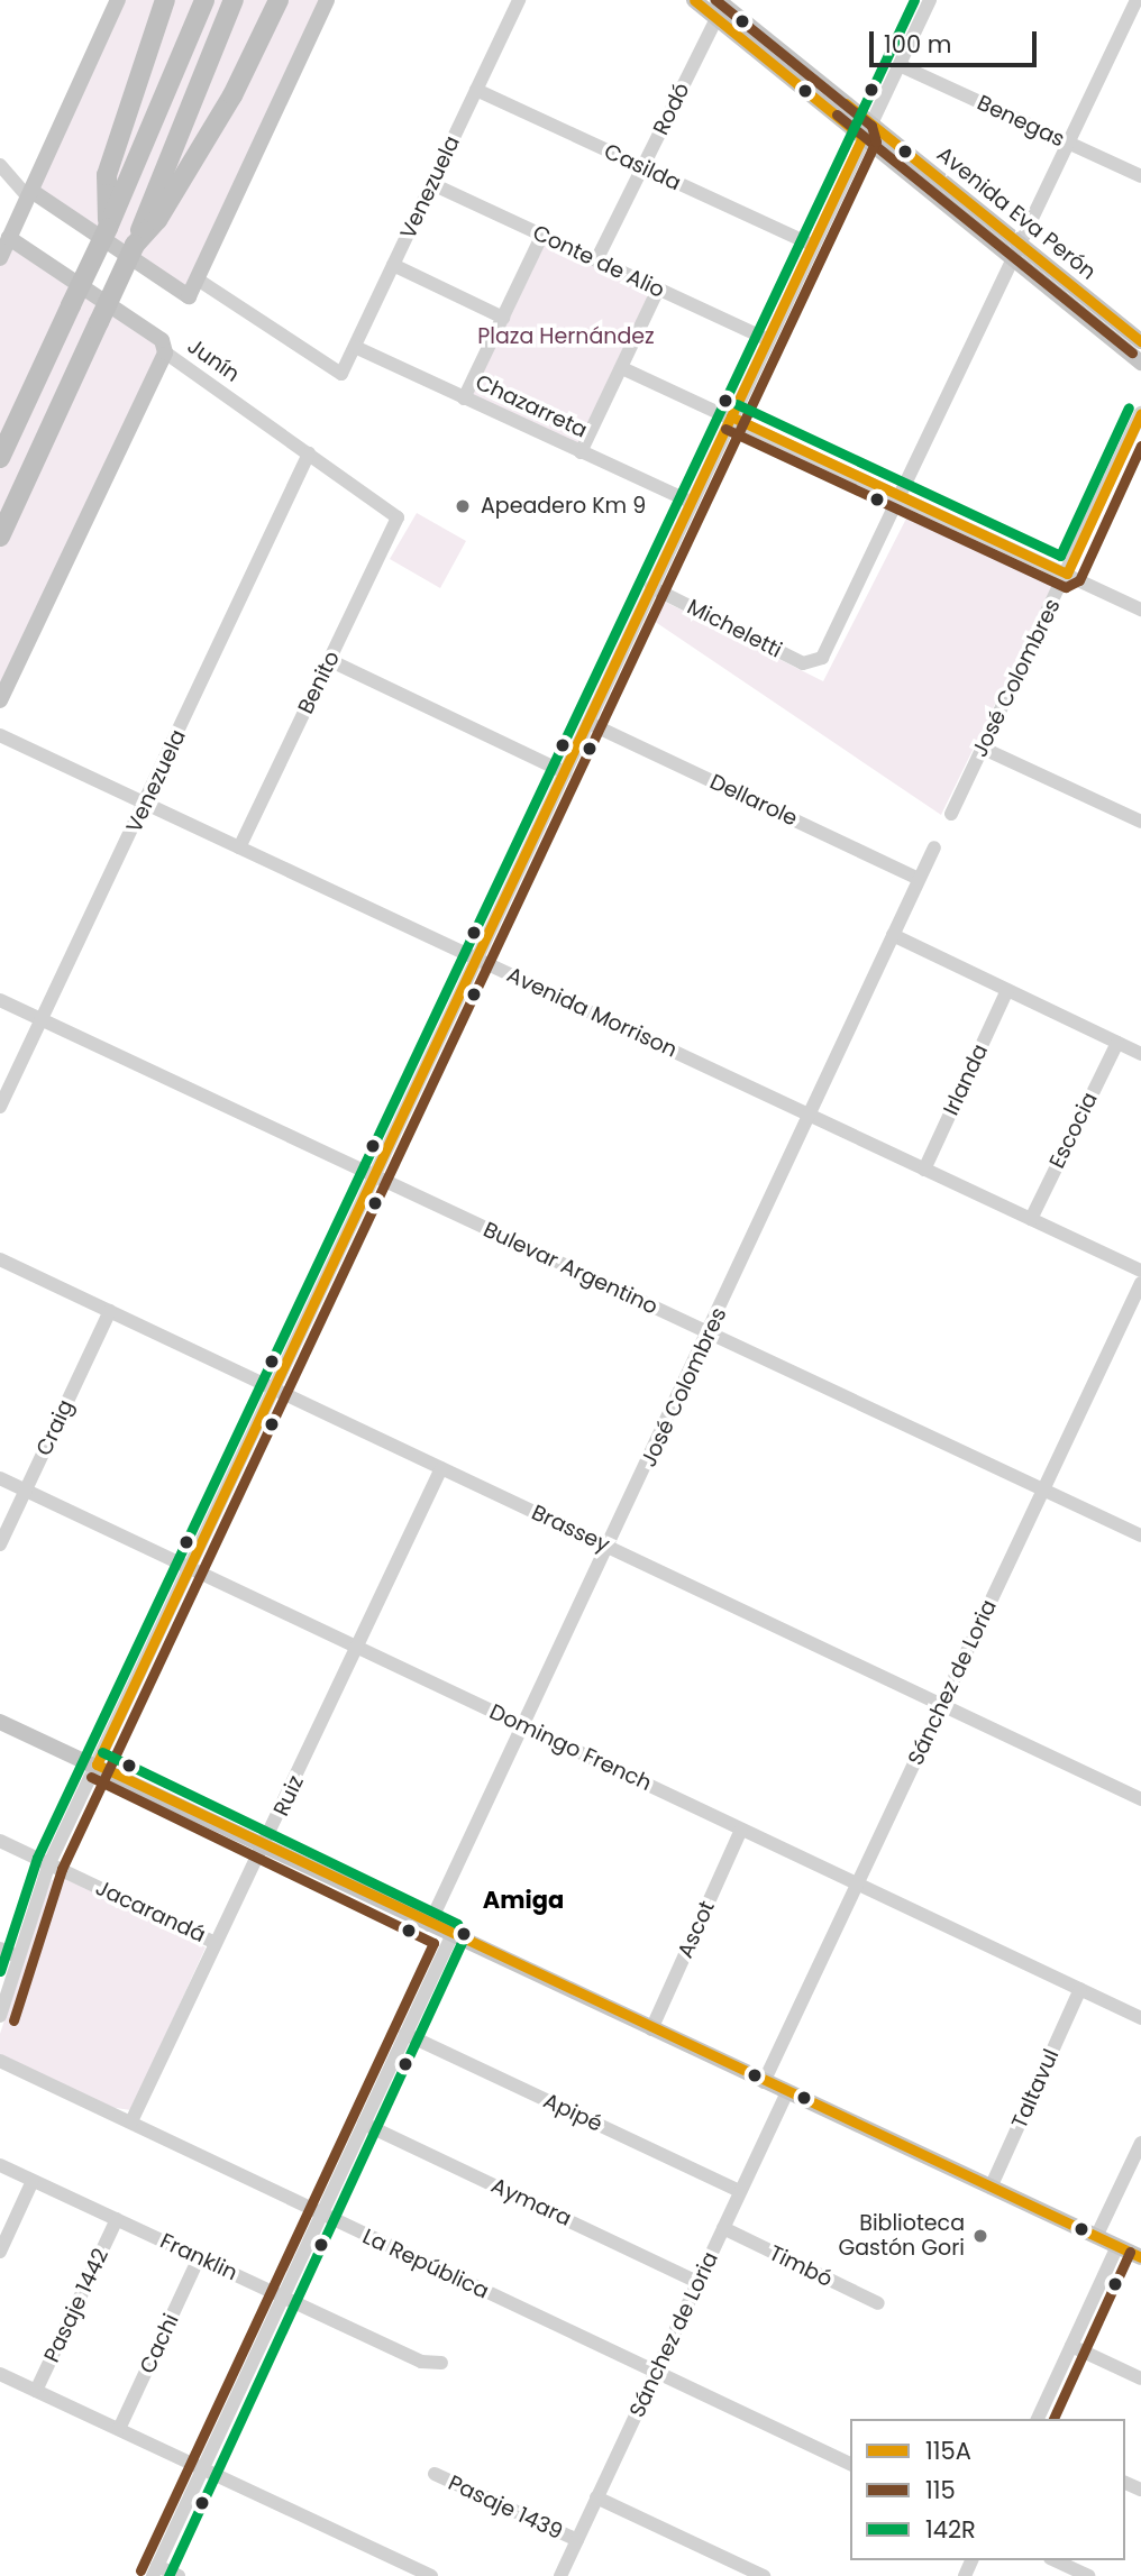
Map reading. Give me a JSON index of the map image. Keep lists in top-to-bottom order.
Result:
{
  "streets": {
    "main road": ["Avenida Eva Perón", "Junín"],
    "street": [
      "Rodó",
      "Benegas",
      "Casilda",
      "Venezuela",
      "Conte de Alio",
      "Chazarreta",
      "Micheletti",
      "José Colombres",
      "Benito",
      "Dellarole",
      "Avenida Morrison",
      "Irlanda",
      "Escocia",
      "Bulevar Argentino",
      "Craig",
      "Brassey",
      "Sánchez de Loria",
      "Domingo French",
      "Ruiz",
      "Jacarandá",
      "Ascot",
      "Taltavul",
      "Apipé",
      "Aymara",
      "Franklin",
      "La República",
      "Timbó",
      "Pasaje 1442",
      "Cachi",
      "Pasaje 1439"
    ]
  },
  "crossings": [
    ["Rodó", "Casilda"],
    ["Rodó", "Avenida Eva Perón"],
    ["Rodó", "Conte de Alio"],
    ["Casilda", "Venezuela"],
    ["Venezuela", "Conte de Alio"],
    ["Venezuela", "Junín"],
    ["Venezuela", "Chazarreta"],
    ["Venezuela", "Avenida Morrison"],
    ["Venezuela", "Bulevar Argentino"],
    ["Junín", "Benito"],
    ["José Colombres", "Dellarole"],
    ["José Colombres", "Avenida Morrison"],
    ["José Colombres", "Bulevar Argentino"],
    ["José Colombres", "Brassey"],
    ["José Colombres", "Domingo French"],
    ["Benito", "Avenida Morrison"],
    ["Avenida Morrison", "Irlanda"],
    ["Avenida Morrison", "Escocia"],
    ["Bulevar Argentino", "Sánchez de Loria"],
    ["Craig", "Brassey"],
    ["Craig", "Domingo French"],
    ["Brassey", "Sánchez de Loria"],
    ["Brassey", "Ruiz"],
    ["Sánchez de Loria", "Domingo French"],
    ["Sánchez de Loria", "Apipé"],
    ["Sánchez de Loria", "Aymara"],
    ["Sánchez de Loria", "La República"],
    ["Sánchez de Loria", "Timbó"],
    ["Sánchez de Loria", "Pasaje 1439"],
    ["Domingo French", "Ruiz"],
    ["Domingo French", "Ascot"],
    ["Domingo French", "Taltavul"],
    ["Ruiz", "Jacarandá"],
    ["Ruiz", "La República"],
    ["Franklin", "Pasaje 1442"],
    ["Franklin", "Cachi"]
  ],
  "districts": ["Amiga"],
  "parks": ["Plaza Hernández"],
  "places": ["Apeadero Km 9", "Biblioteca Gastón Gori"],
  "lines": ["transit line 115A", "transit line 115", "transit line 142R"],
  "legend": ["115A", "115", "142R"],
  "scale_bar": "100 m"
}
